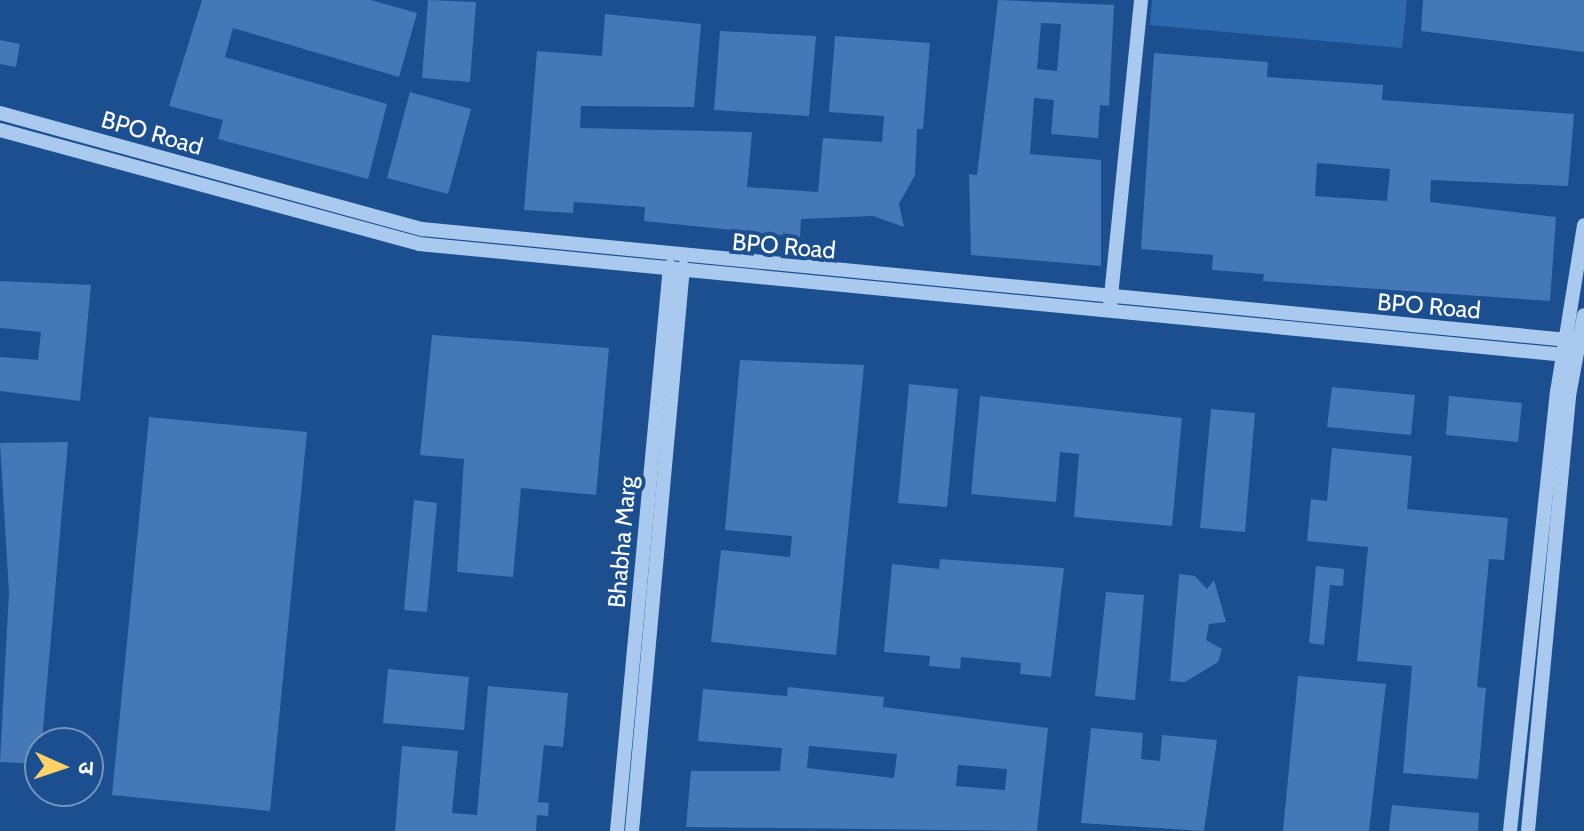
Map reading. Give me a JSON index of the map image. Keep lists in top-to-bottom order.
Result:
{
  "streets": {
    "street": ["BPO Road", "Bhabha Marg"]
  },
  "crossings": [
    ["BPO Road", "Bhabha Marg"]
  ],
  "north": "right"
}
